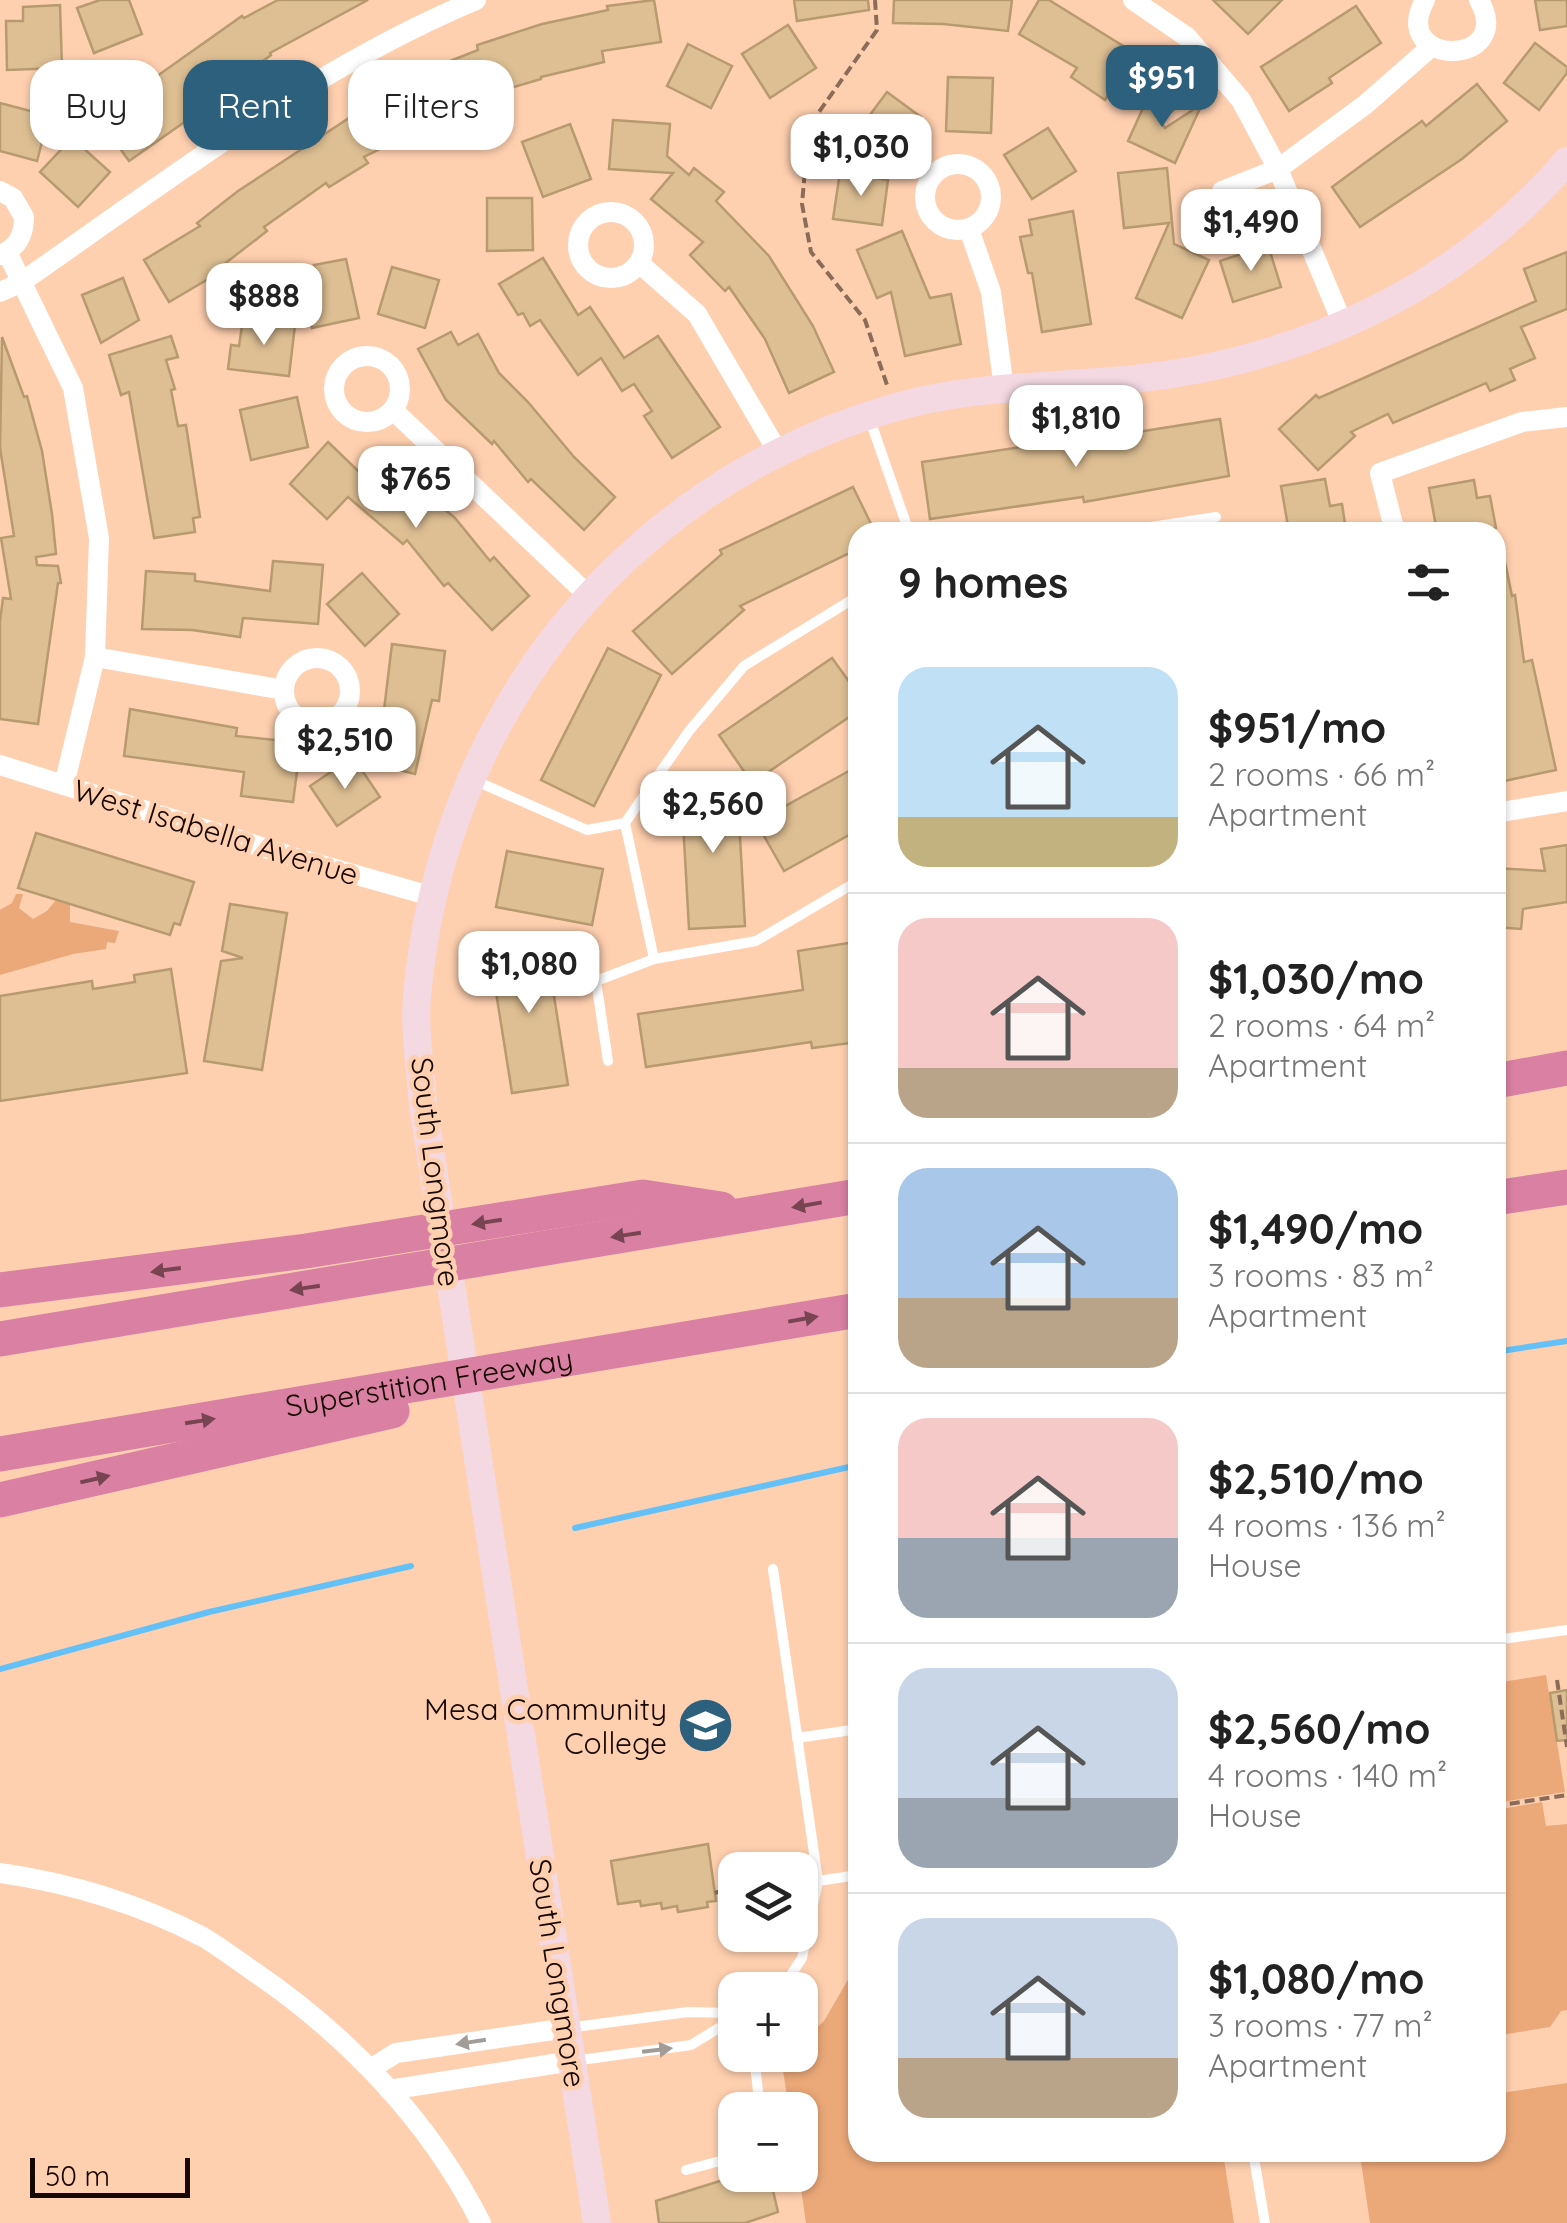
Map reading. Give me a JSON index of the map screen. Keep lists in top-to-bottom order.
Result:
{
  "streets": {
    "highway": ["Superstition Freeway"],
    "street": ["West Isabella Avenue", "South Longmore"]
  },
  "crossings": [
    ["West Isabella Avenue", "South Longmore"]
  ],
  "places": {
    "school or university": ["Mesa Community College"]
  },
  "scale_bar": "50 m",
  "page": {
    "price": [
      "$951",
      "$1,030",
      "$1,490",
      "$888",
      "$1,810",
      "$765",
      "$2,510",
      "$2,560",
      "$1,080"
    ],
    "chip": ["Buy", "Rent", "Filters"],
    "heading": "9 homes",
    "list": [
      {
        "name": "$951/mo",
        "note": "2 rooms · 66 m² · Apartment"
      },
      {
        "name": "$1,030/mo",
        "note": "2 rooms · 64 m² · Apartment"
      },
      {
        "name": "$1,490/mo",
        "note": "3 rooms · 83 m² · Apartment"
      },
      {
        "name": "$2,510/mo",
        "note": "4 rooms · 136 m² · House"
      },
      {
        "name": "$2,560/mo",
        "note": "4 rooms · 140 m² · House"
      },
      {
        "name": "$1,080/mo",
        "note": "3 rooms · 77 m² · Apartment"
      }
    ],
    "map_buttons": ["+", "−"],
    "scale": "50 m"
  }
}
